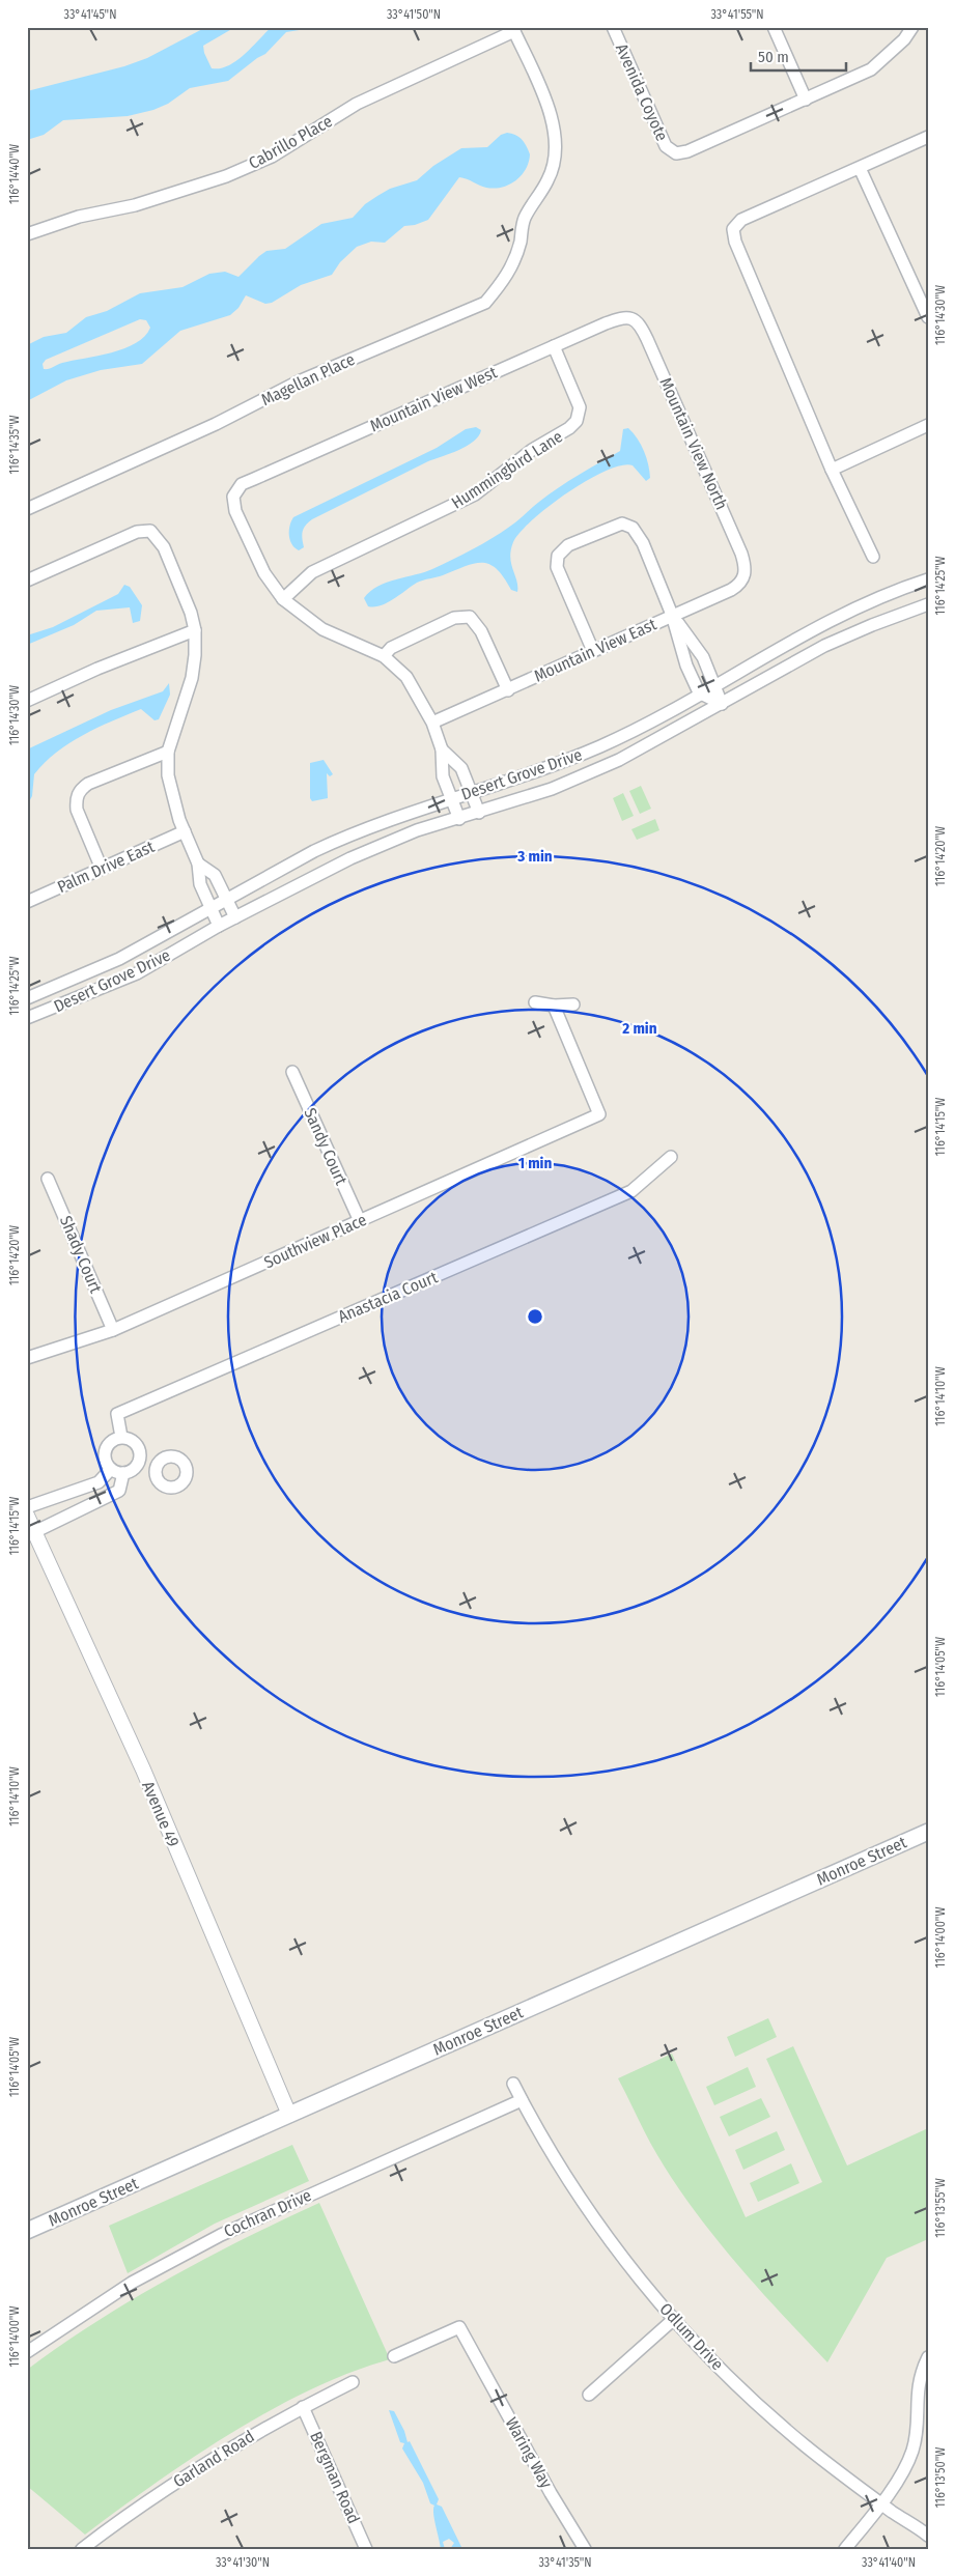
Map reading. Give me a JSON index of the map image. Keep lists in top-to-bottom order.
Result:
{
  "streets": {
    "main road": ["Monroe Street"],
    "street": [
      "Avenida Coyote",
      "Cabrillo Place",
      "Magellan Place",
      "Mountain View West",
      "Mountain View North",
      "Hummingbird Lane",
      "Mountain View East",
      "Desert Grove Drive",
      "Palm Drive East",
      "Sandy Court",
      "Southview Place",
      "Shady Court",
      "Anastacia Court",
      "Avenue 49",
      "Cochran Drive",
      "Odlum Drive",
      "Waring Way",
      "Garland Road",
      "Bergman Road"
    ]
  },
  "crossings": [
    ["Cabrillo Place", "Magellan Place"],
    ["Mountain View West", "Mountain View North"],
    ["Mountain View West", "Hummingbird Lane"],
    ["Mountain View North", "Mountain View East"],
    ["Sandy Court", "Southview Place"],
    ["Southview Place", "Shady Court"],
    ["Avenue 49", "Monroe Street"],
    ["Cochran Drive", "Odlum Drive"],
    ["Garland Road", "Bergman Road"]
  ],
  "scale_bar": "50 m",
  "coordinates": [
    "33°41'45\"N",
    "33°41'50\"N",
    "33°41'55\"N",
    "116°14'40\"W",
    "116°14'30\"W",
    "116°14'35\"W",
    "116°14'25\"W",
    "116°14'20\"W",
    "116°14'15\"W",
    "116°14'10\"W",
    "116°14'05\"W",
    "116°14'00\"W",
    "116°13'55\"W",
    "116°13'50\"W",
    "33°41'30\"N",
    "33°41'35\"N",
    "33°41'40\"N"
  ],
  "rings": ["3 min", "2 min", "1 min"]
}
